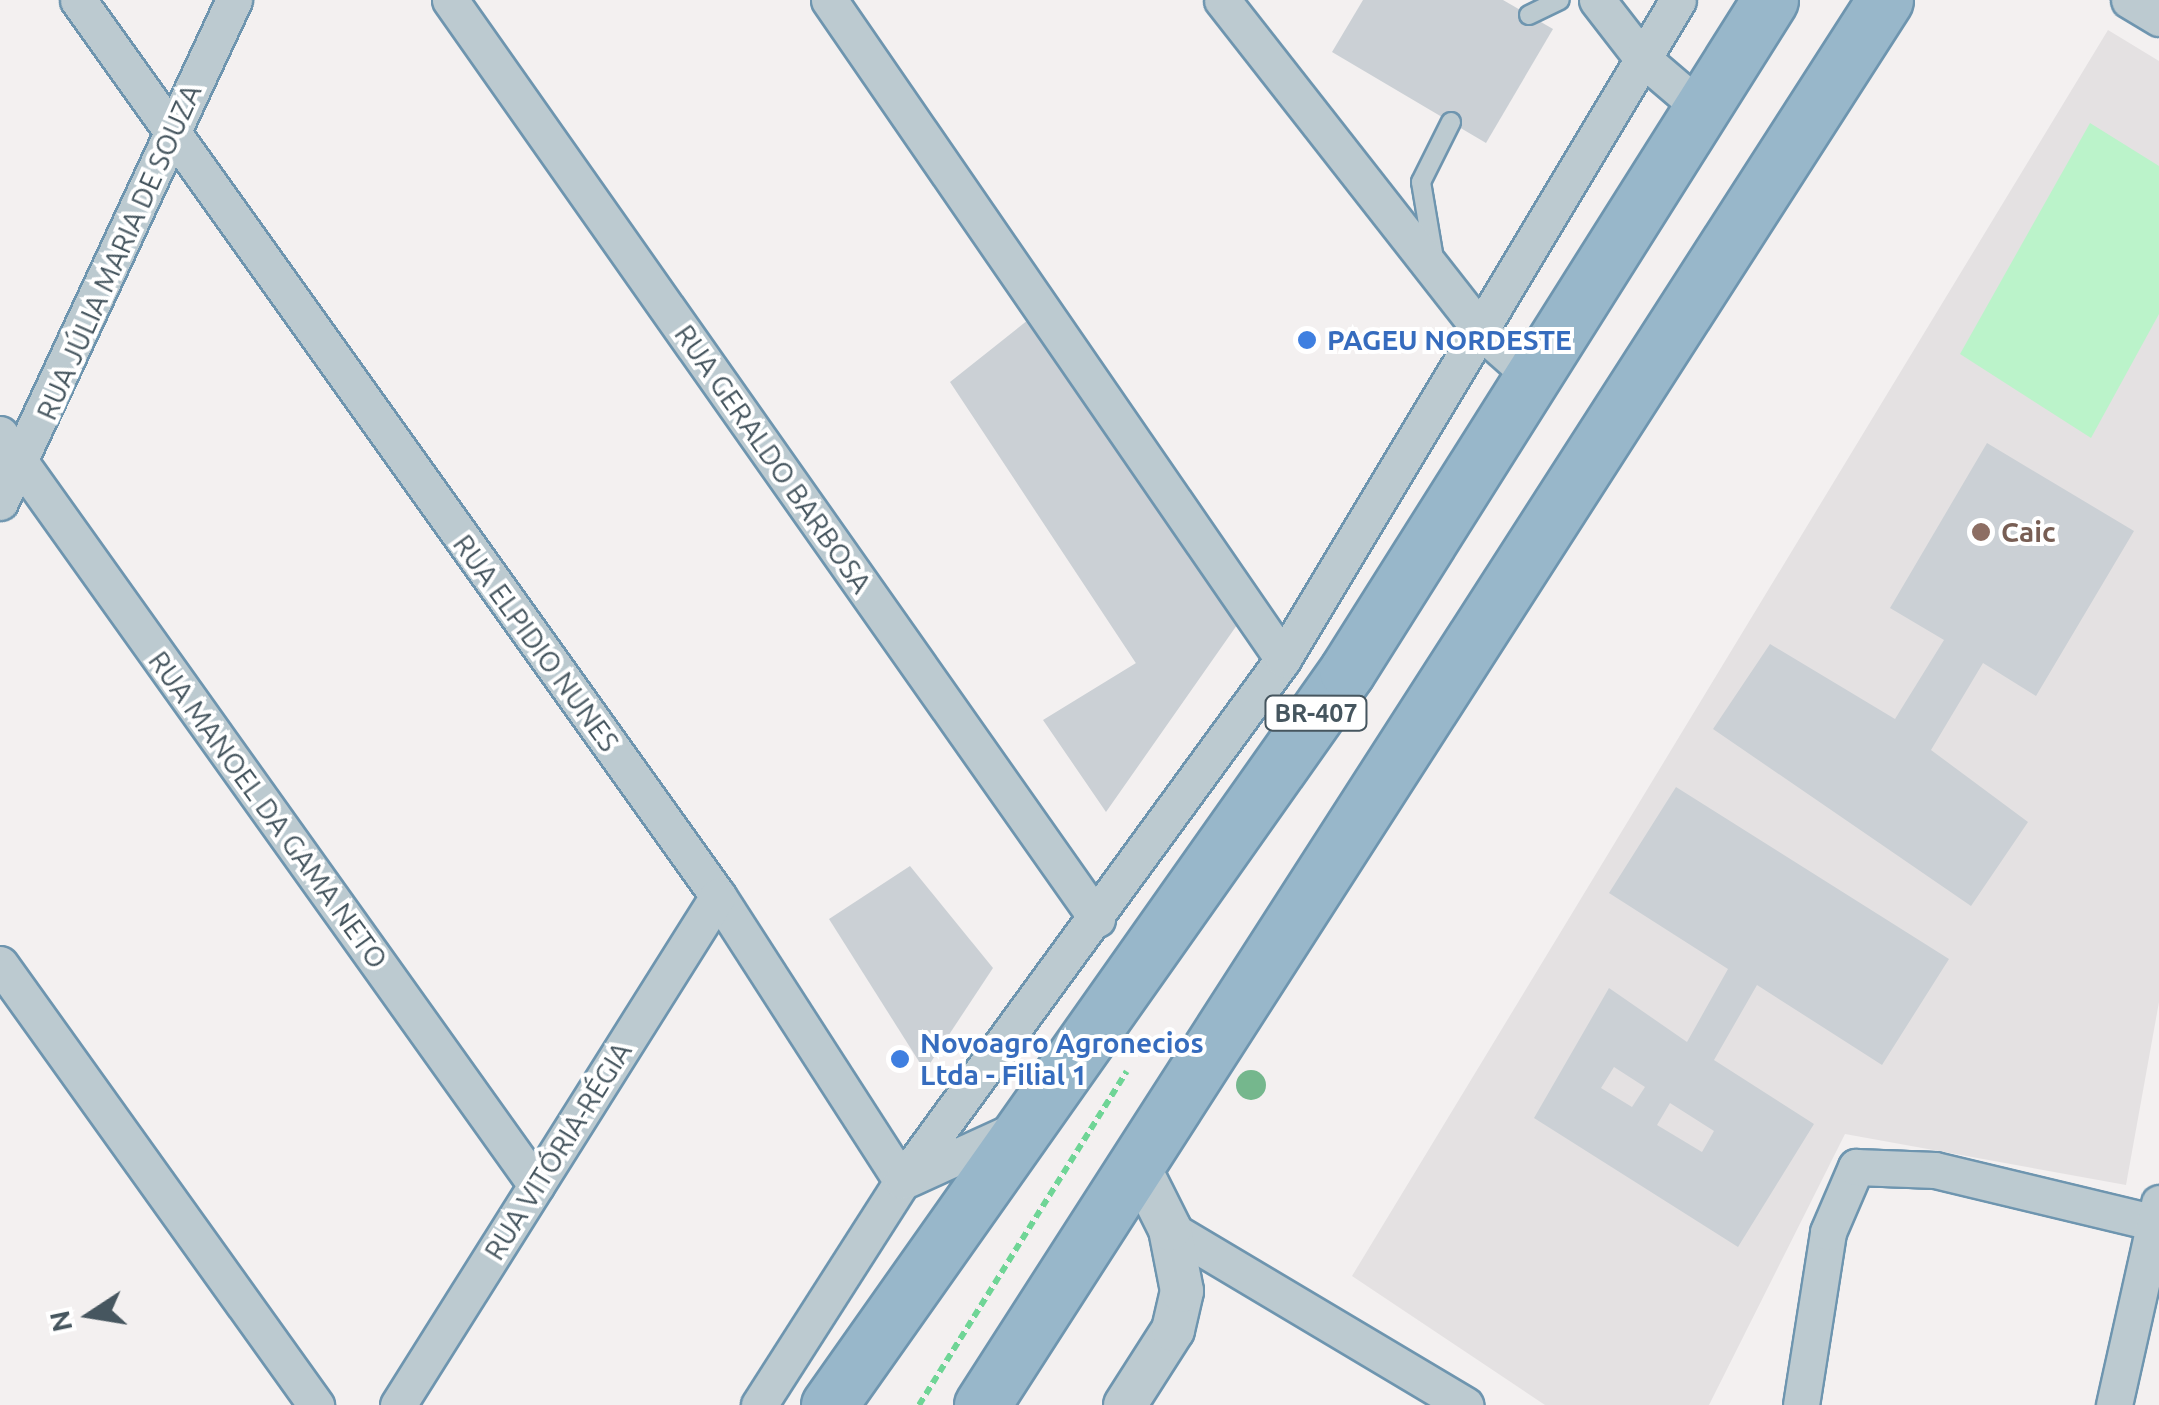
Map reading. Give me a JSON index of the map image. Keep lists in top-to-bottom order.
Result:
{
  "streets": {
    "highway": ["BR-407"],
    "street": [
      "RUA JÚLIA MARIA DE SOUZA",
      "RUA GERALDO BARBOSA",
      "RUA ELPIDIO NUNES",
      "RUA MANOEL DA GAMA NETO",
      "RUA VITÓRIA-RÉGIA"
    ]
  },
  "crossings": [
    ["RUA JÚLIA MARIA DE SOUZA", "RUA ELPIDIO NUNES"],
    ["RUA JÚLIA MARIA DE SOUZA", "RUA MANOEL DA GAMA NETO"],
    ["RUA ELPIDIO NUNES", "RUA VITÓRIA-RÉGIA"],
    ["RUA MANOEL DA GAMA NETO", "RUA VITÓRIA-RÉGIA"]
  ],
  "places": ["PAGEU NORDESTE", "Caic", "Novoagro Agronecios Ltda - Filial 1"],
  "north": "left"
}
